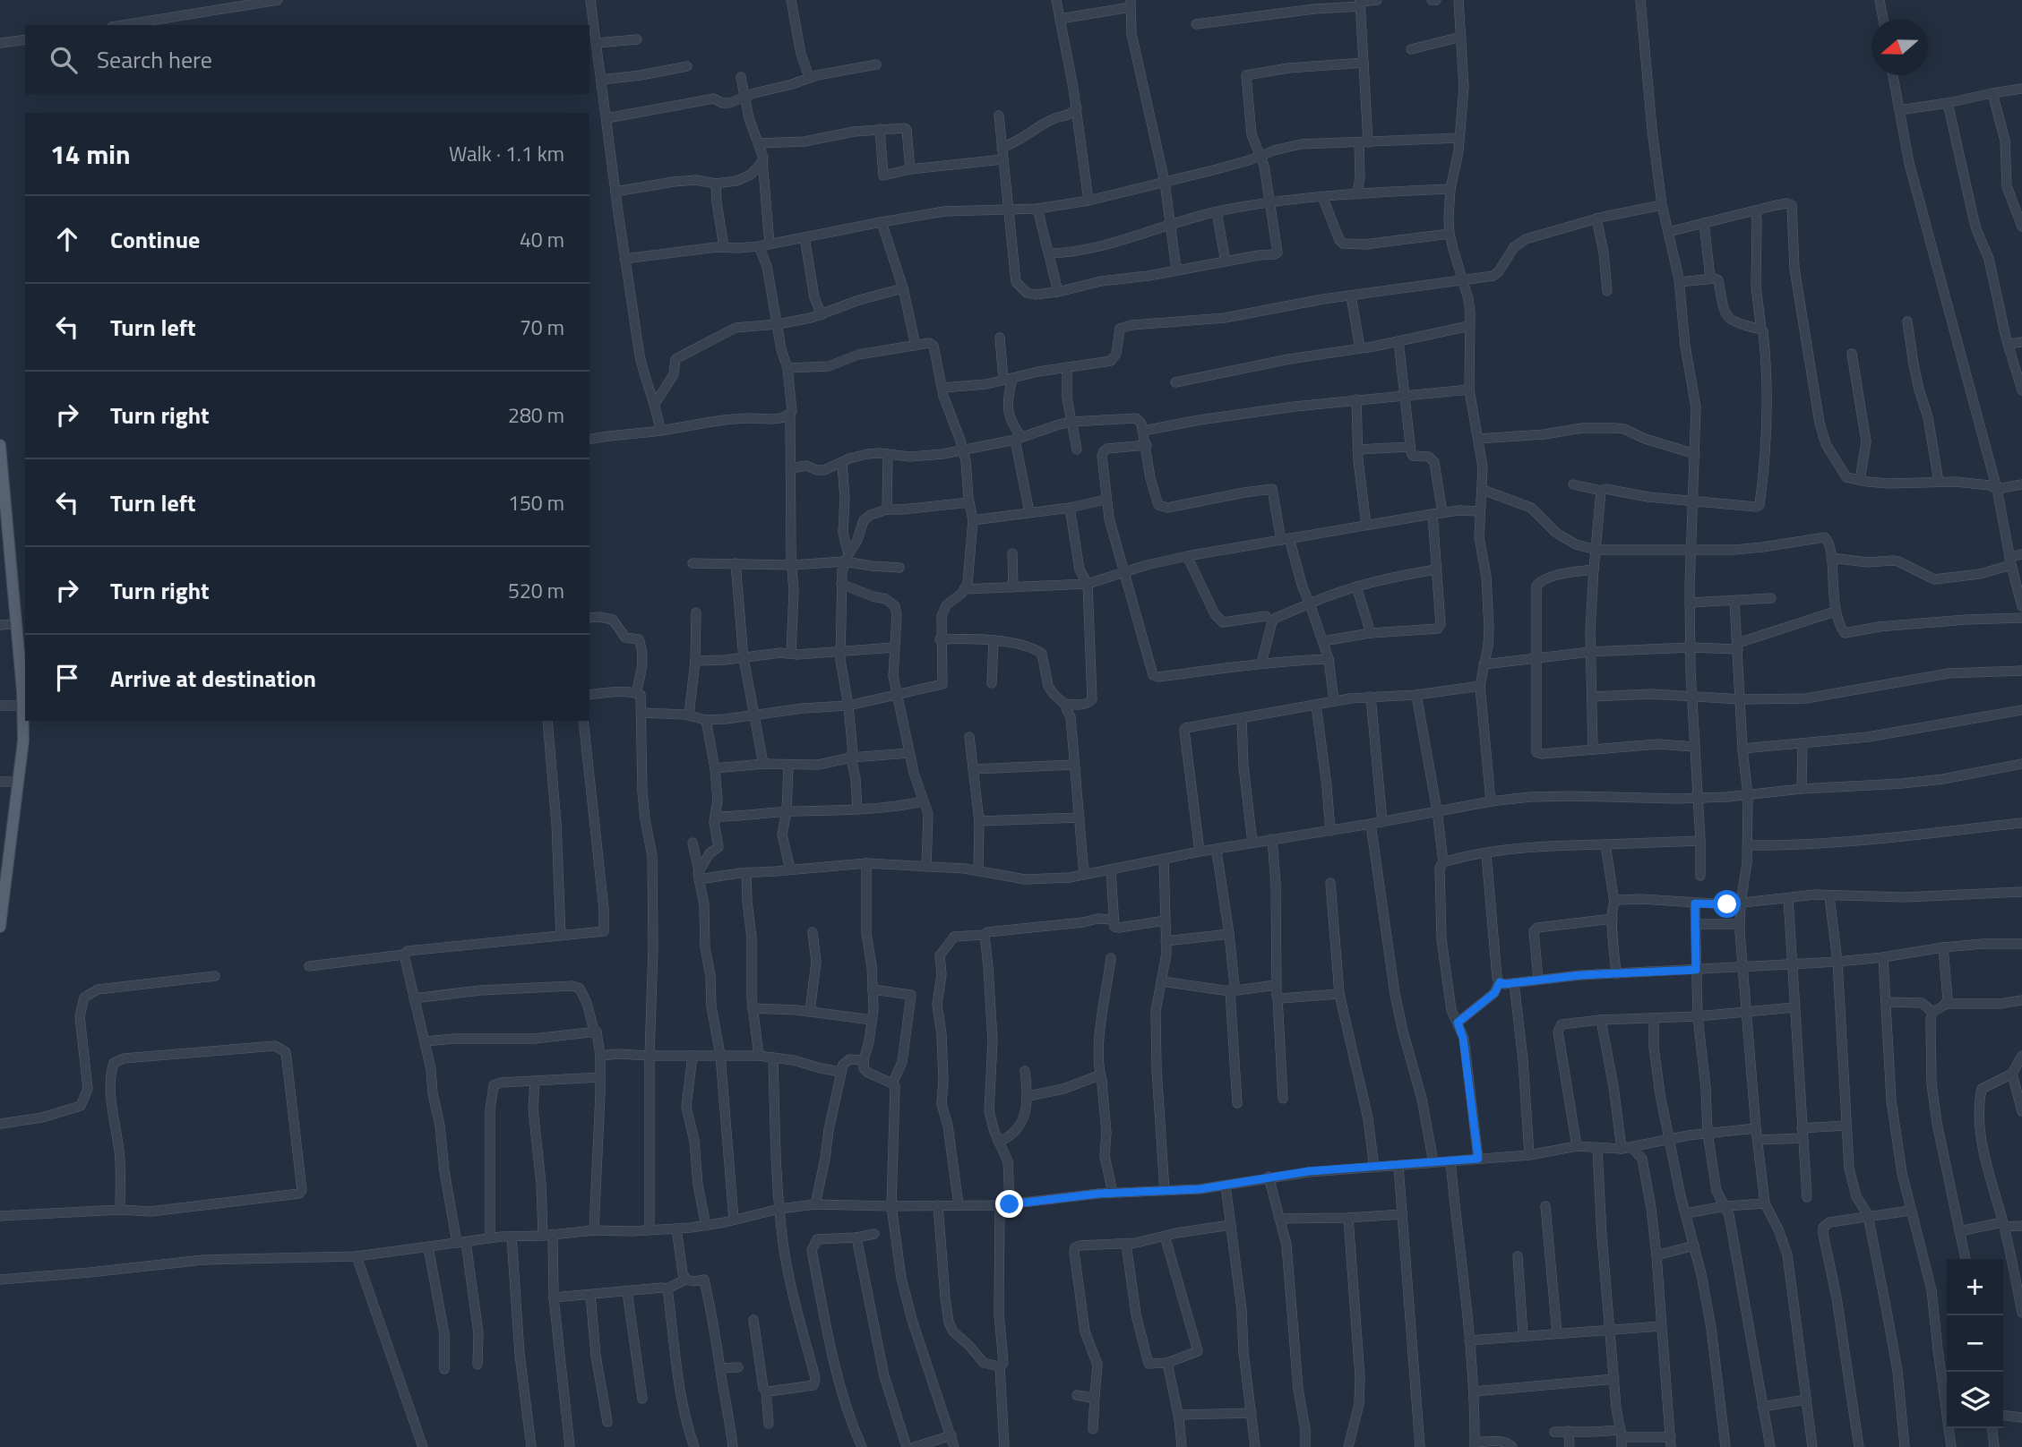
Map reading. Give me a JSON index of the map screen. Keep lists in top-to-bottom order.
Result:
{
  "north": "left",
  "page": {
    "search": "Search here",
    "heading": ["14 min", "Walk · 1.1 km"],
    "list": [
      ["Continue", "40 m"],
      ["Turn left", "70 m"],
      ["Turn right", "280 m"],
      ["Turn left", "150 m"],
      ["Turn right", "520 m"],
      "Arrive at destination"
    ],
    "map_buttons": ["+", "−"]
  }
}
